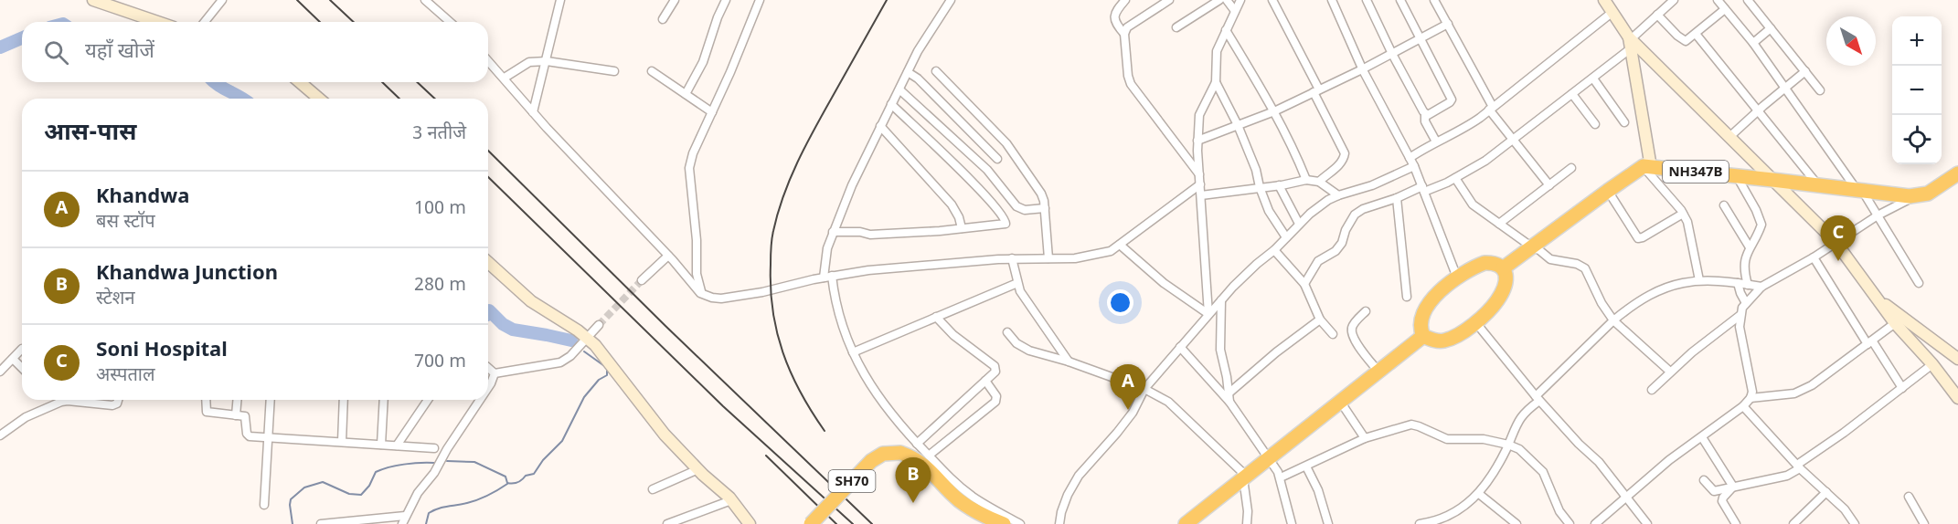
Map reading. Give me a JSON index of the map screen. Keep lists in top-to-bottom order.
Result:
{
  "streets": {
    "highway": ["NH347B", "SH70"]
  },
  "north": "bottom right",
  "page": {
    "map_buttons": ["+", "−"],
    "search": "यहाँ खोजें",
    "heading": ["आस-पास", "3 नतीजे"],
    "list": [
      {
        "mark": "A",
        "name": "Khandwa",
        "note": "बस स्टॉप",
        "value": "100 m"
      },
      {
        "mark": "B",
        "name": "Khandwa Junction",
        "note": "स्टेशन",
        "value": "280 m"
      },
      {
        "mark": "C",
        "name": "Soni Hospital",
        "note": "अस्पताल",
        "value": "700 m"
      }
    ],
    "pins": ["C", "A", "B"]
  }
}
